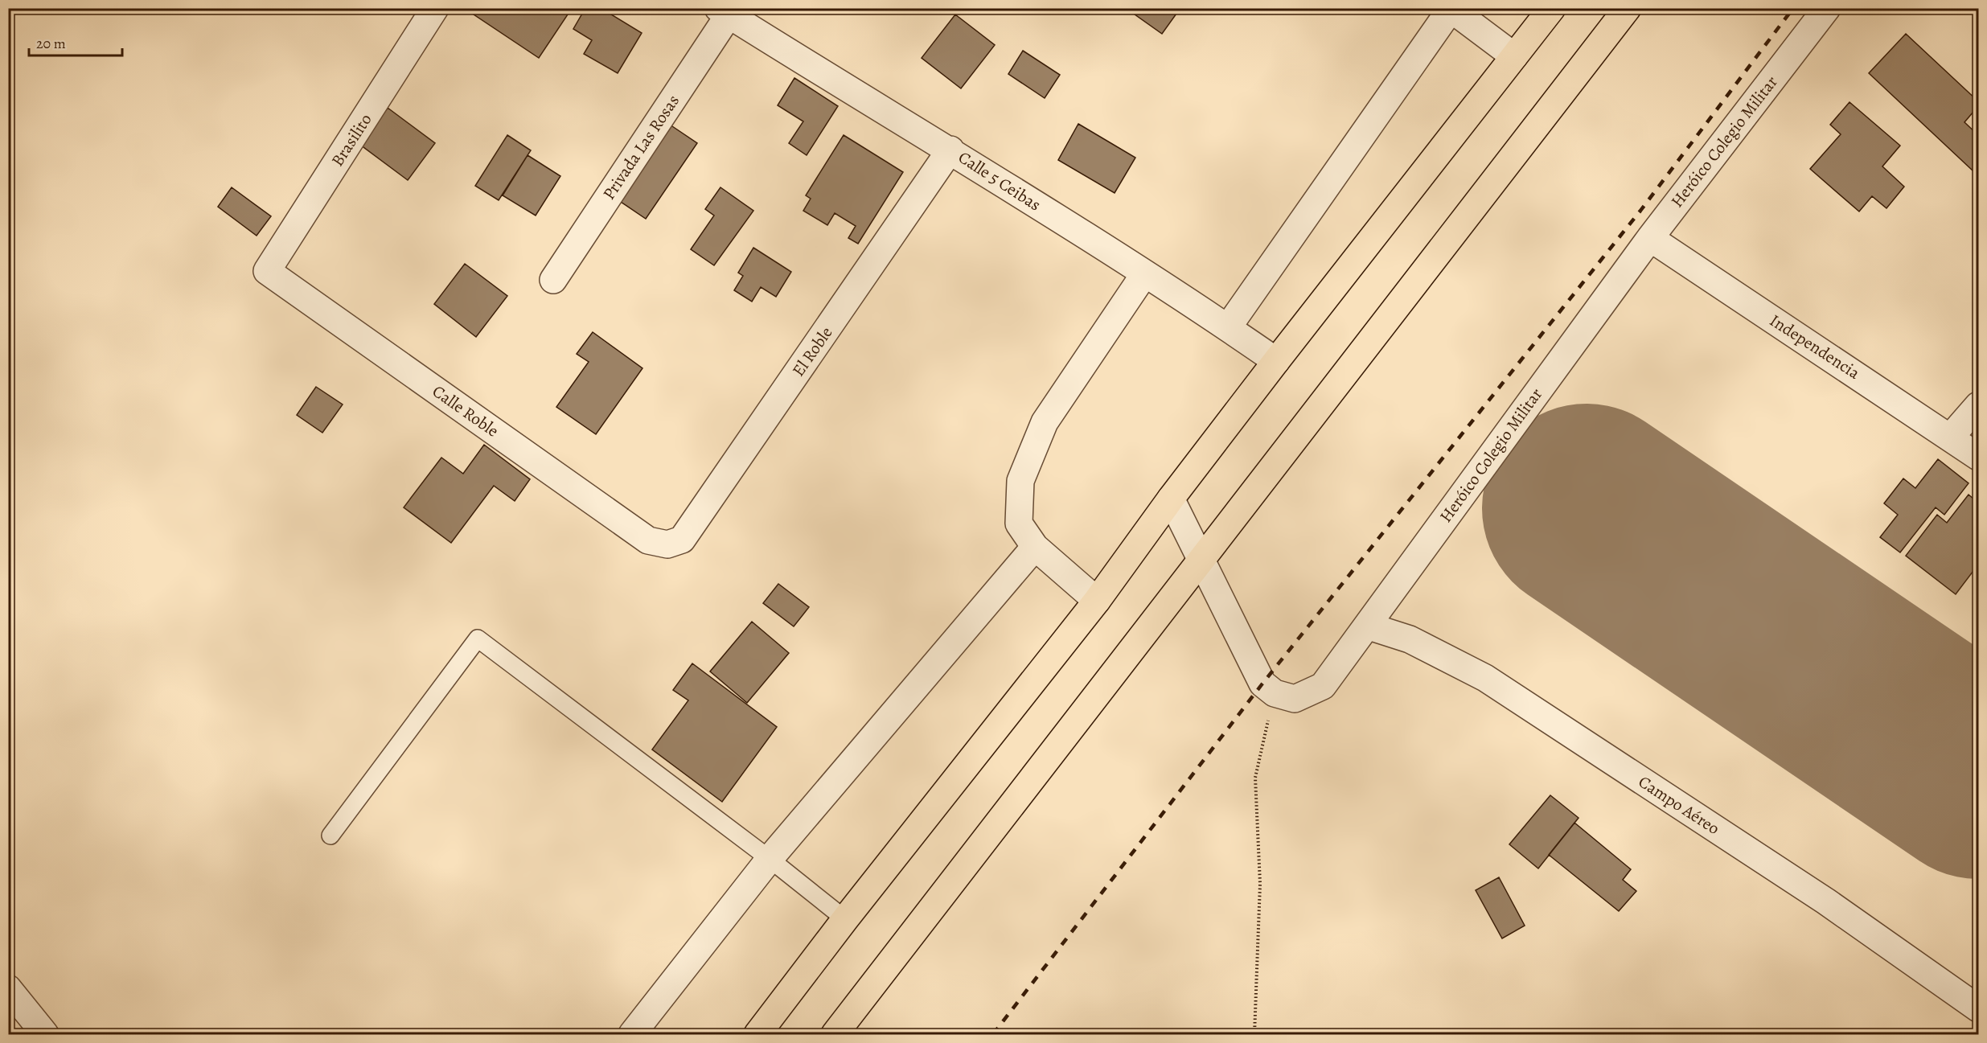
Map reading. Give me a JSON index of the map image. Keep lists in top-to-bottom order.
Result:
{
  "streets": {
    "street": [
      "Brasilito",
      "Heróico Colegio Militar",
      "Privada Las Rosas",
      "Calle 5 Ceibas",
      "Independencia",
      "El Roble",
      "Calle Roble",
      "Campo Aéreo"
    ]
  },
  "crossings": [
    ["Brasilito", "Calle Roble"],
    ["Heróico Colegio Militar", "Independencia"],
    ["Heróico Colegio Militar", "Campo Aéreo"],
    ["Privada Las Rosas", "Calle 5 Ceibas"],
    ["Calle 5 Ceibas", "El Roble"],
    ["El Roble", "Calle Roble"]
  ],
  "scale_bar": "20 m"
}
